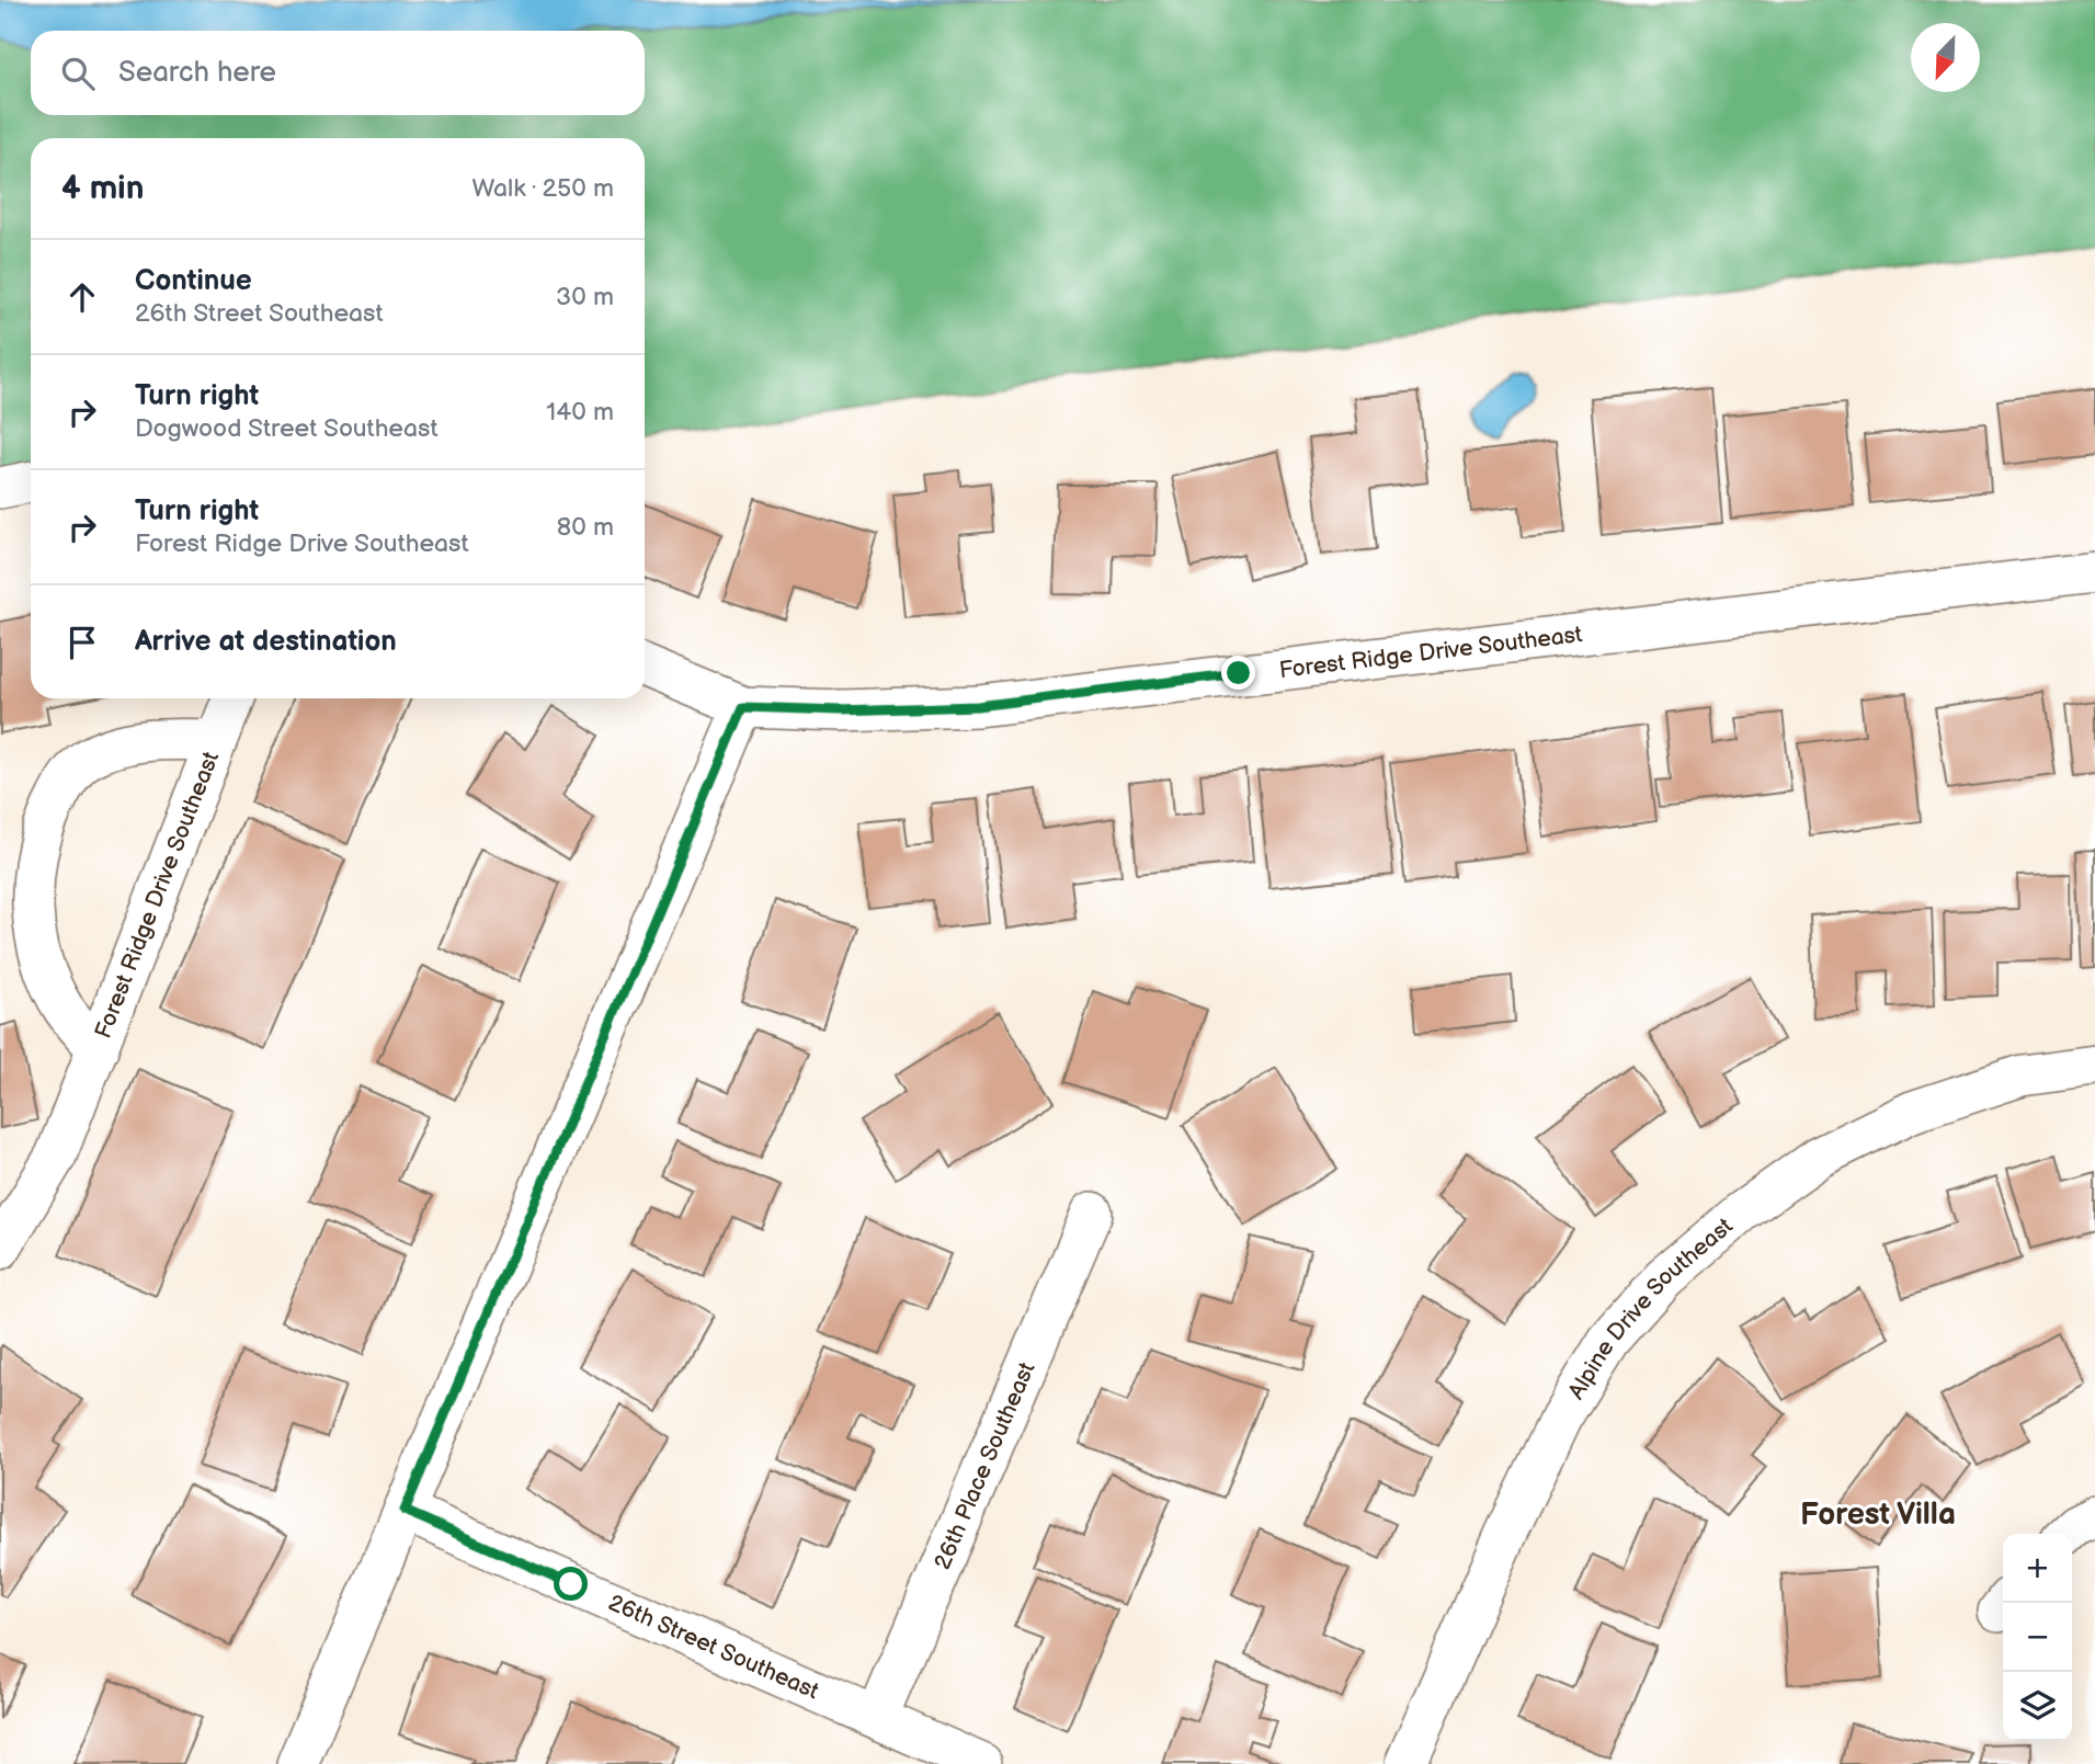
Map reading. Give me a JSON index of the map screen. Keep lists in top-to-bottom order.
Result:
{
  "streets": {
    "street": [
      "Forest Ridge Drive Southeast",
      "Alpine Drive Southeast",
      "26th Place Southeast",
      "26th Street Southeast"
    ]
  },
  "crossings": [
    ["26th Place Southeast", "26th Street Southeast"]
  ],
  "districts": ["Forest Villa"],
  "north": "bottom left",
  "page": {
    "search": "Search here",
    "heading": ["4 min", "Walk · 250 m"],
    "list": [
      ["Continue", "26th Street Southeast", "30 m"],
      ["Turn right", "Dogwood Street Southeast", "140 m"],
      ["Turn right", "Forest Ridge Drive Southeast", "80 m"],
      "Arrive at destination"
    ],
    "map_buttons": ["+", "−"]
  }
}
